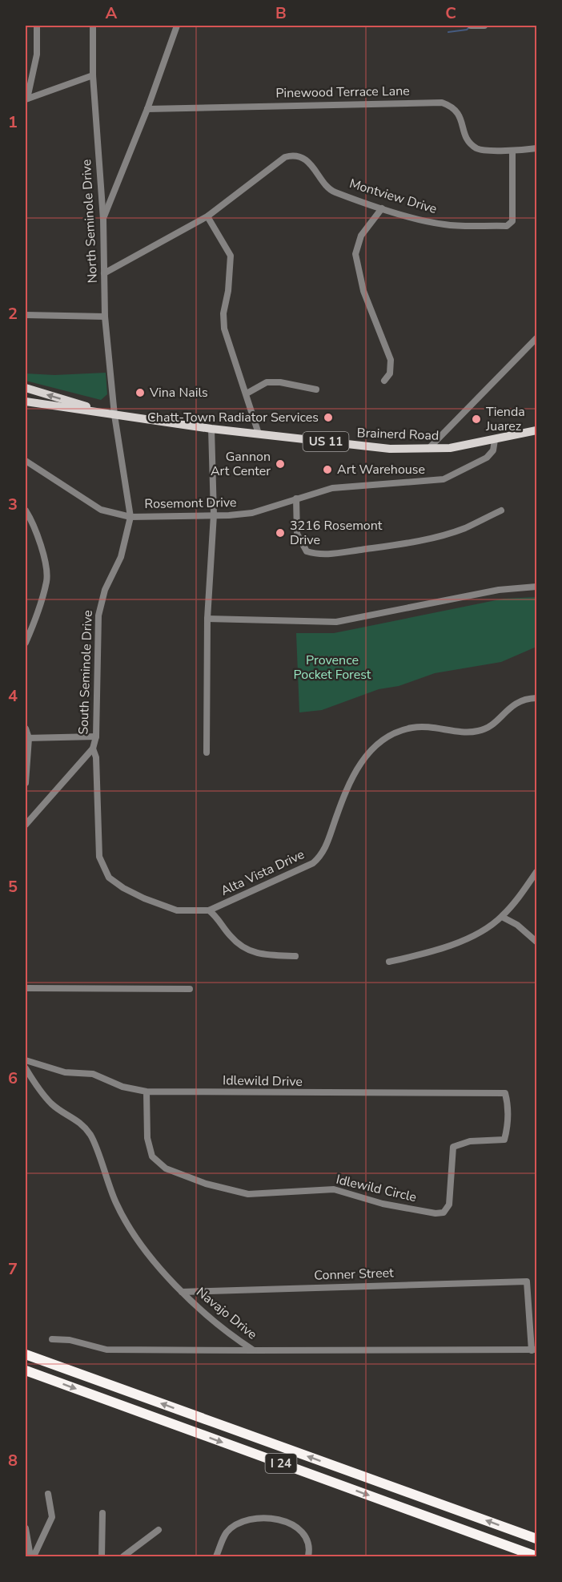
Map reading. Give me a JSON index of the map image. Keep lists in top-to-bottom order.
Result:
{
  "streets": {
    "highway": ["I 24"],
    "main road": ["Brainerd Road", "US 11"],
    "street": [
      "Pinewood Terrace Lane",
      "Montview Drive",
      "North Seminole Drive",
      "Rosemont Drive",
      "South Seminole Drive",
      "Alta Vista Drive",
      "Idlewild Drive",
      "Idlewild Circle",
      "Conner Street",
      "Navajo Drive"
    ]
  },
  "crossings": [
    ["Pinewood Terrace Lane", "Montview Drive"],
    ["Montview Drive", "North Seminole Drive"],
    ["North Seminole Drive", "Brainerd Road"],
    ["North Seminole Drive", "South Seminole Drive"],
    ["Brainerd Road", "Rosemont Drive"],
    ["Brainerd Road", "South Seminole Drive"],
    ["Rosemont Drive", "South Seminole Drive"],
    ["South Seminole Drive", "Alta Vista Drive"],
    ["Idlewild Drive", "Idlewild Circle"],
    ["Conner Street", "Navajo Drive"]
  ],
  "parks": ["Provence Pocket Forest"],
  "places": [
    "Vina Nails",
    "Chatt-Town Radiator Services",
    "Tienda Juarez",
    "Gannon Art Center",
    "Art Warehouse",
    "3216 Rosemont Drive"
  ],
  "grid": {
    "columns": ["A", "B", "C"],
    "rows": [
      "1",
      "2",
      "3",
      "4",
      "5",
      "6",
      "7",
      "8"
    ]
  }
}
